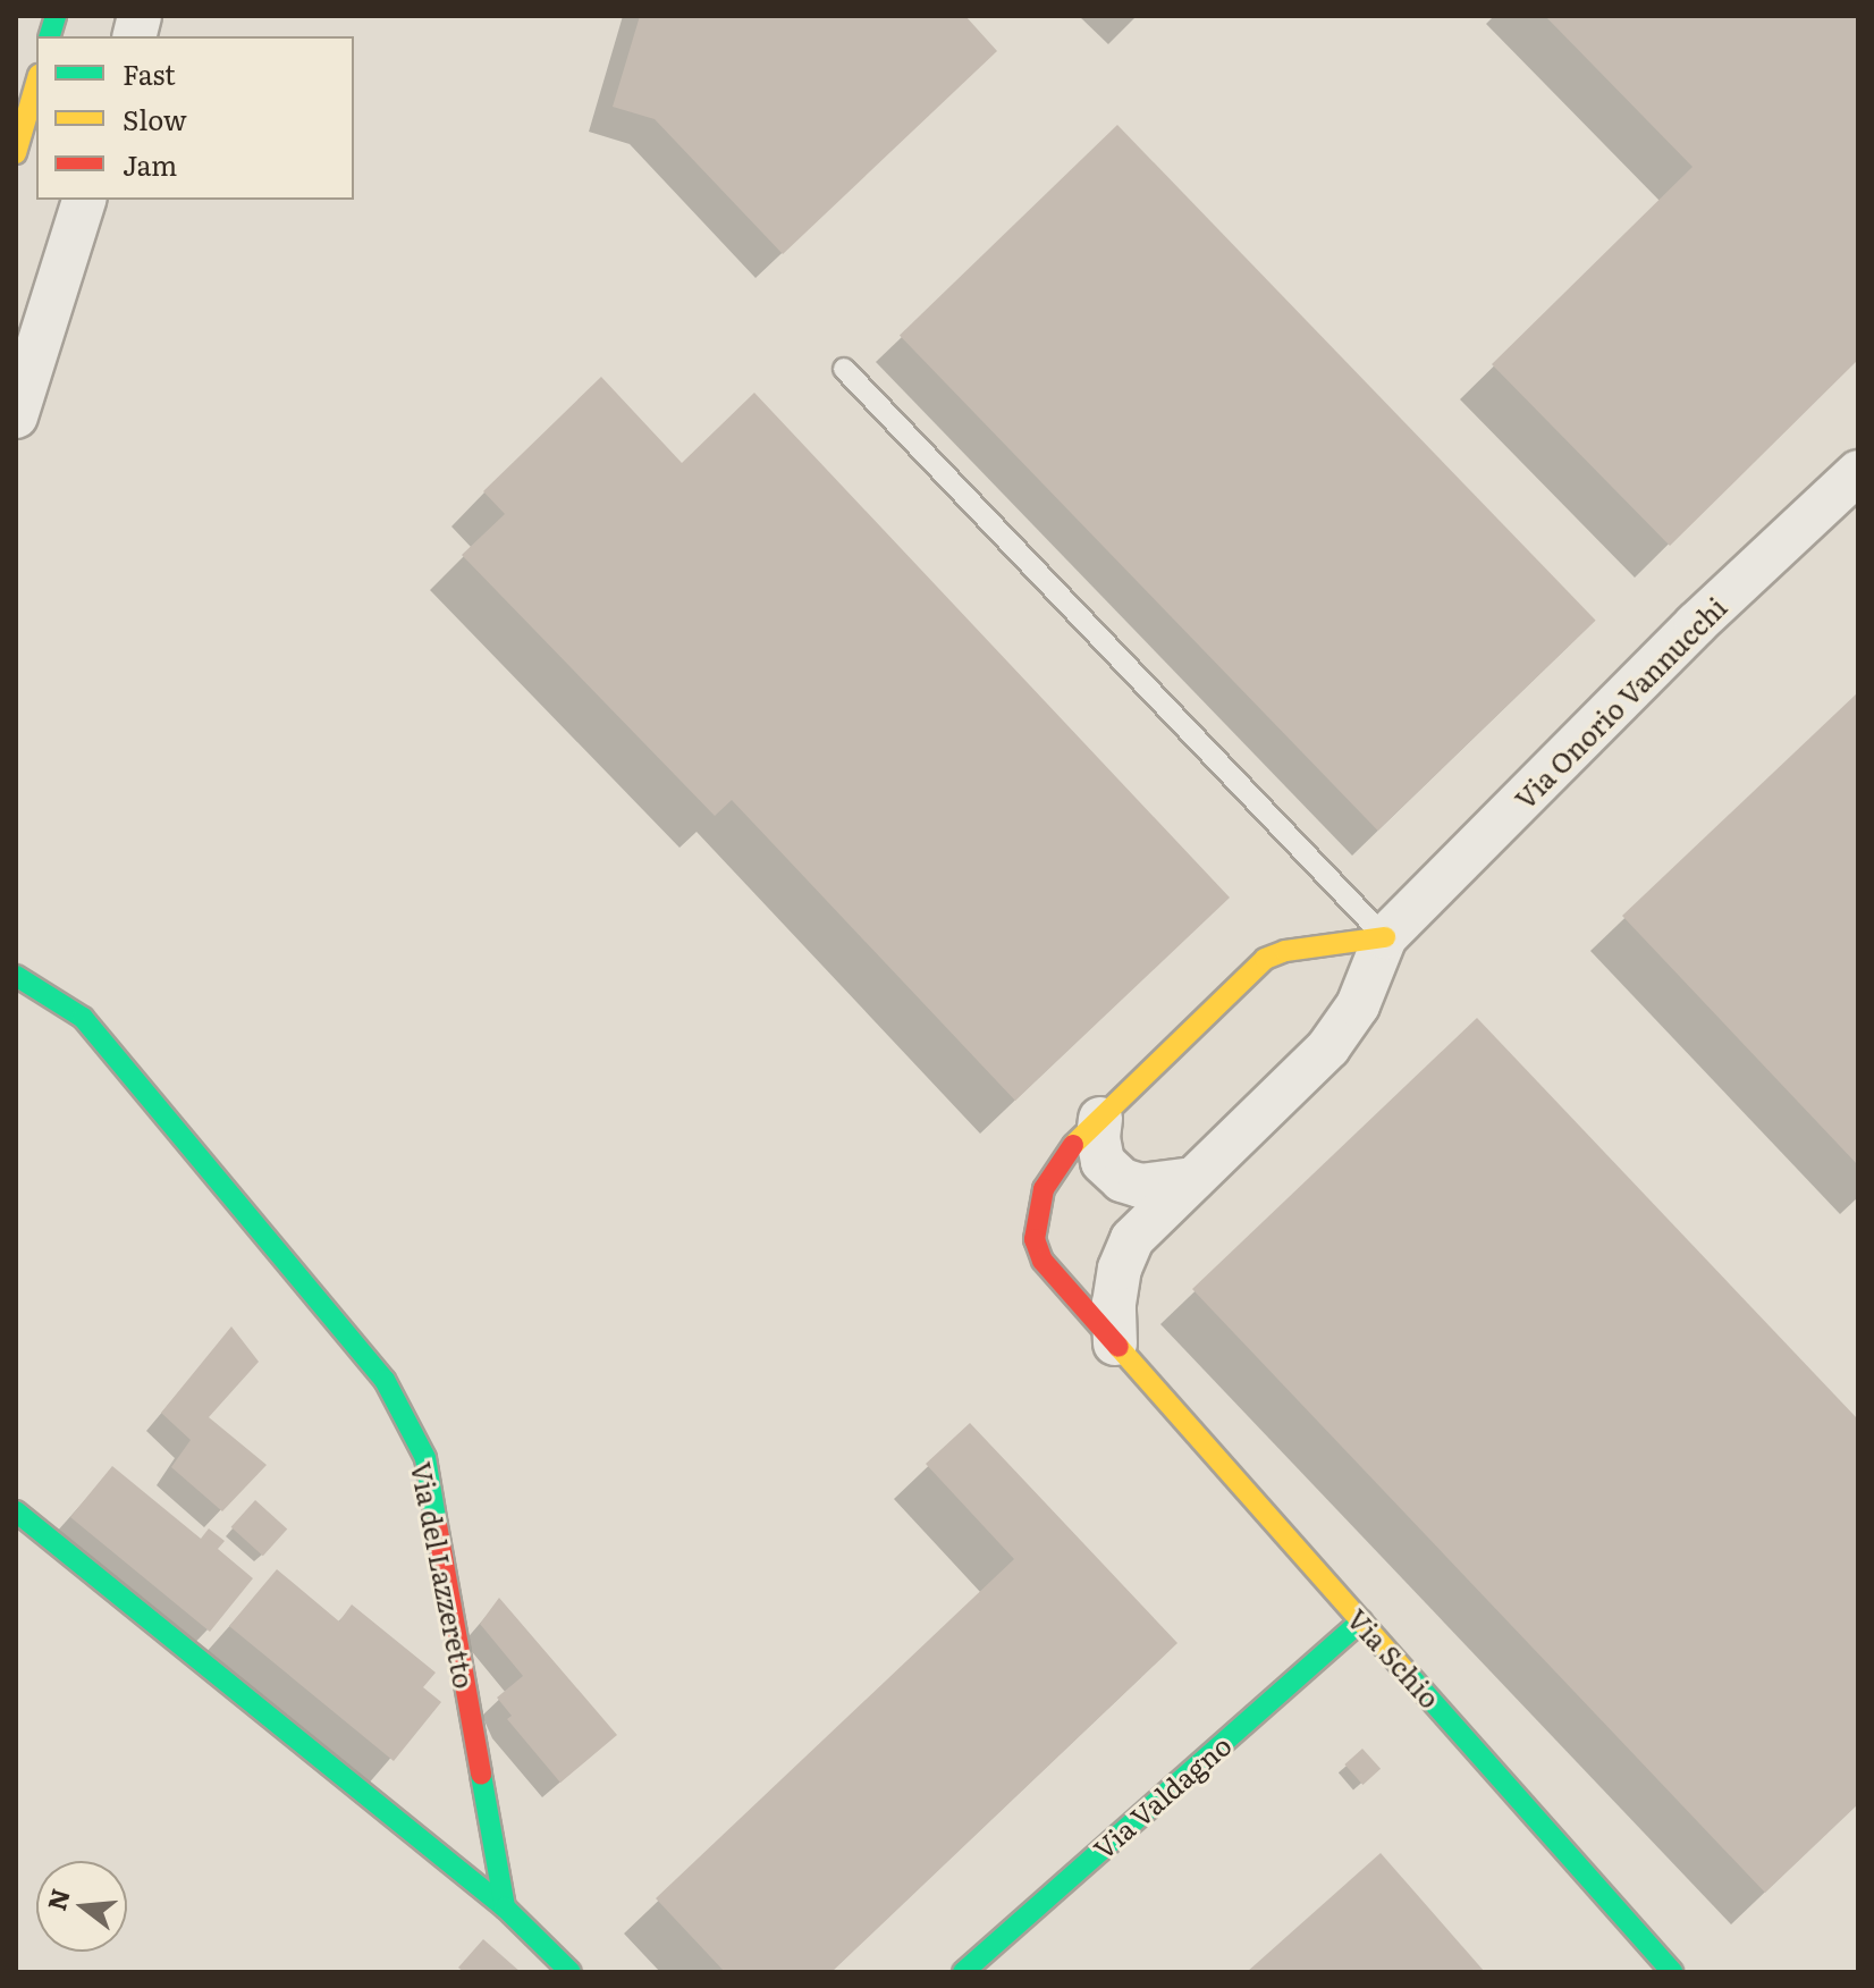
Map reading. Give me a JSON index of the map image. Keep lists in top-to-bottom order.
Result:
{
  "streets": {
    "main road": ["Via del Lazzeretto", "Via Schio", "Via Valdagno"],
    "street": ["Via Onorio Vannucchi"]
  },
  "crossings": [
    ["Via Onorio Vannucchi", "Via Schio"],
    ["Via Schio", "Via Valdagno"]
  ],
  "legend": ["Fast", "Slow", "Jam"],
  "north": "left"
}
